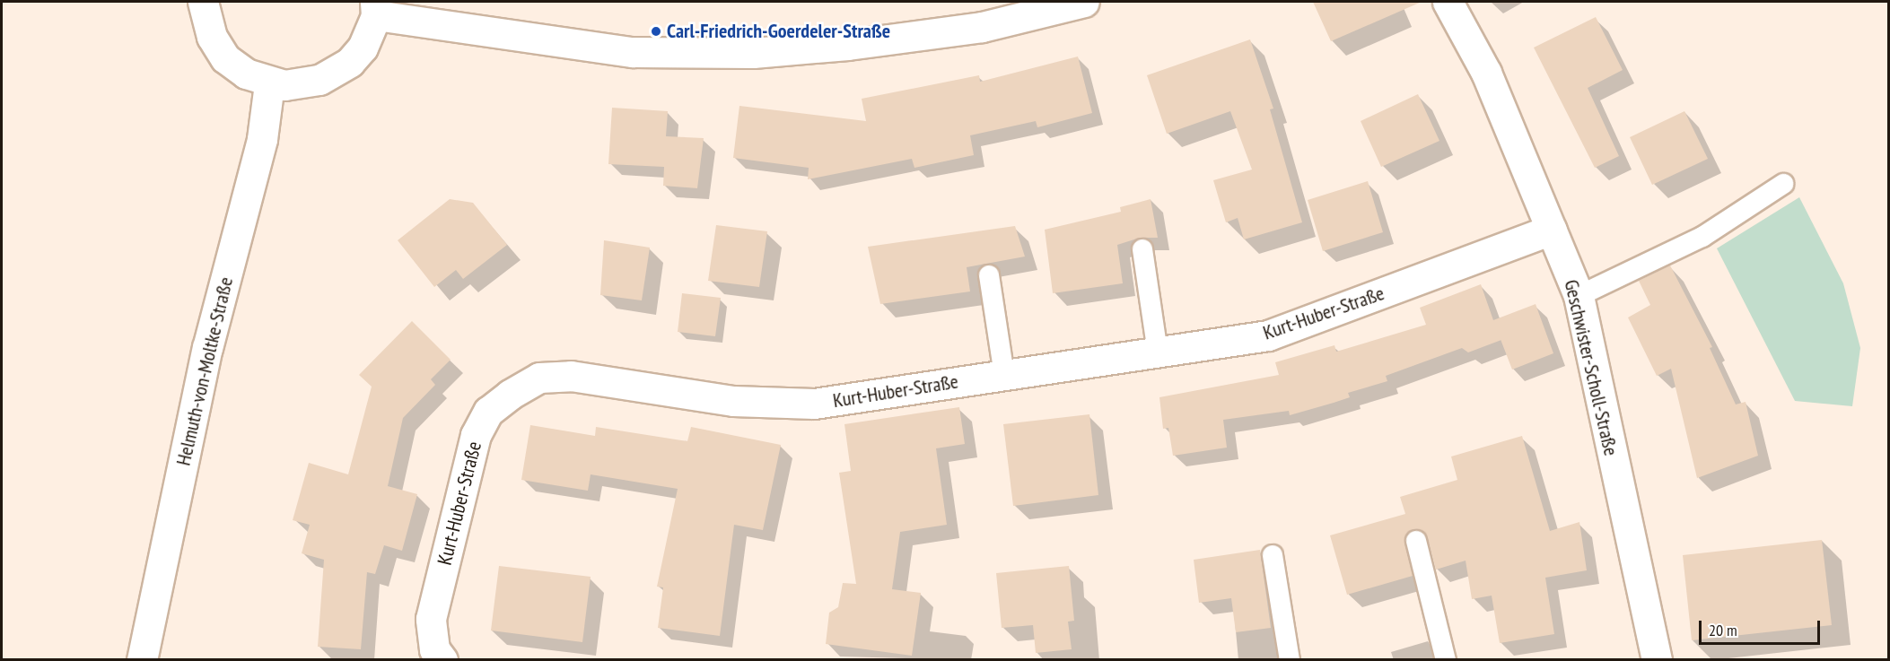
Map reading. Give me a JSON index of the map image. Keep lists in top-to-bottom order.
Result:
{
  "streets": {
    "street": ["Kurt-Huber-Straße", "Geschwister-Scholl-Straße", "Helmuth-von-Moltke-Straße"]
  },
  "crossings": [
    ["Kurt-Huber-Straße", "Geschwister-Scholl-Straße"]
  ],
  "places": ["Carl-Friedrich-Goerdeler-Straße"],
  "scale_bar": "20 m"
}
